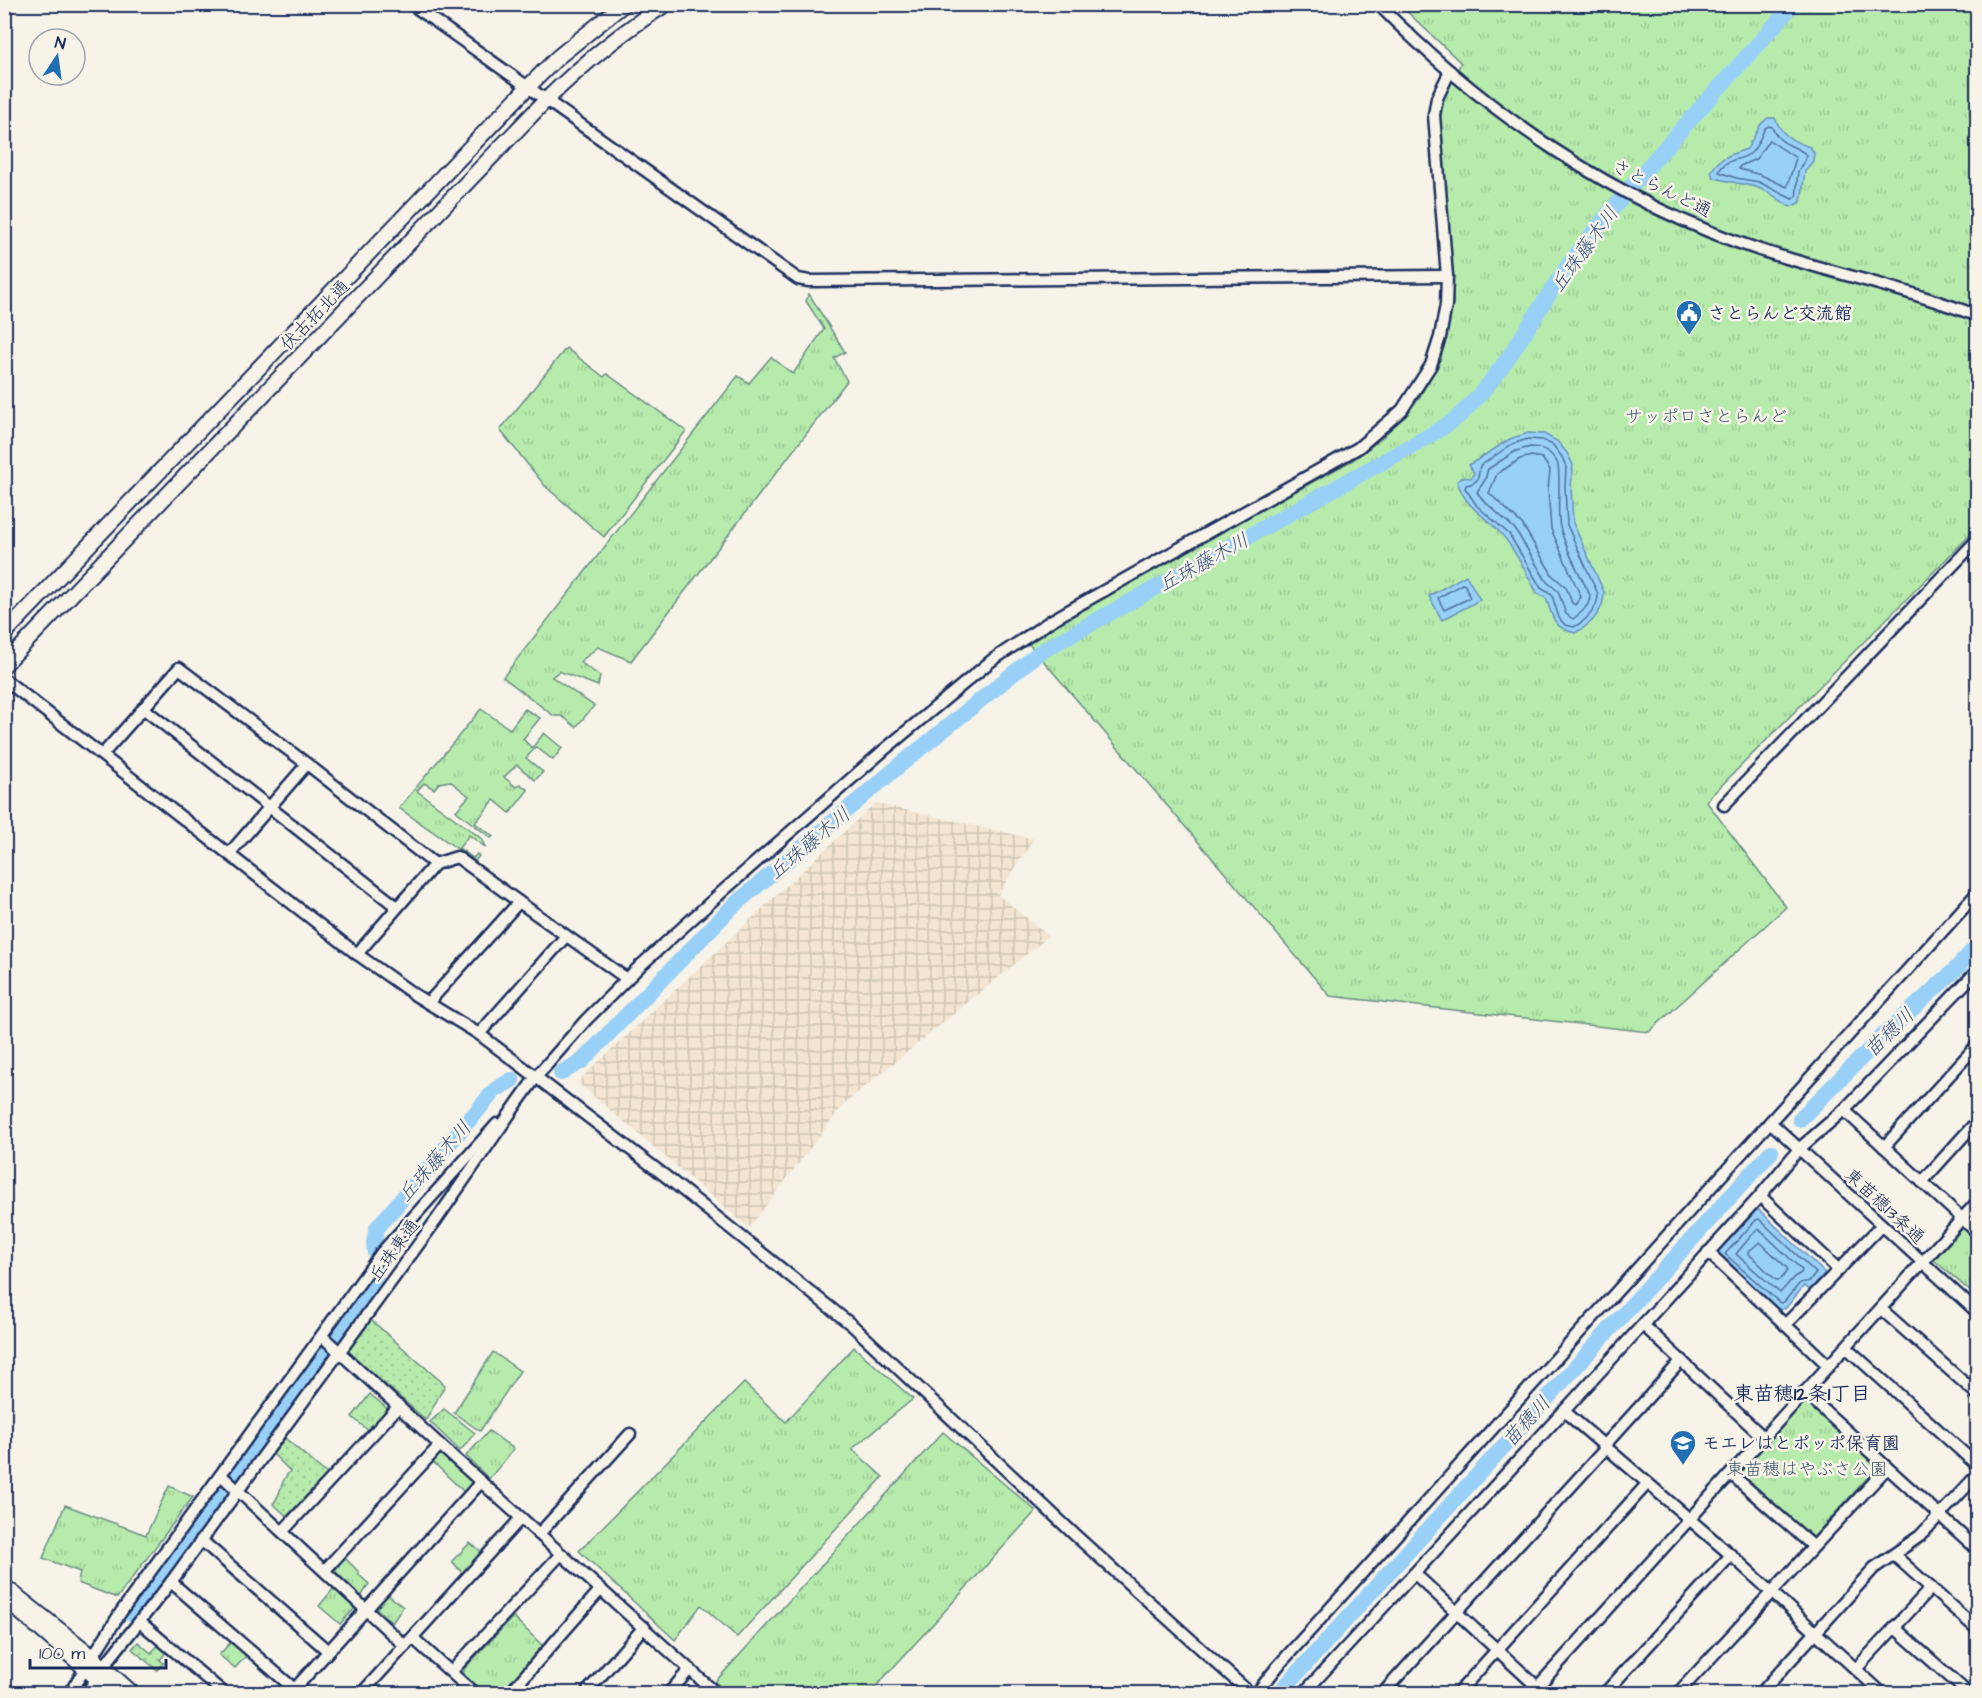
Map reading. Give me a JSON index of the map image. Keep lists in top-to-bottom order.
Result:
{
  "streets": {
    "main road": ["伏古拓北通"],
    "street": ["さとらんど通", "東苗穂13条通", "丘珠東通"]
  },
  "districts": ["東苗穂12条1丁目"],
  "water": ["丘珠藤木川", "苗穂川"],
  "parks": ["サッポロさとらんど", "東苗穂はやぶさ公園"],
  "places": {
    "public building": ["さとらんど交流館"],
    "school or university": ["モエレはとポッポ保育園"]
  },
  "scale_bar": "100 m",
  "north": "top"
}
